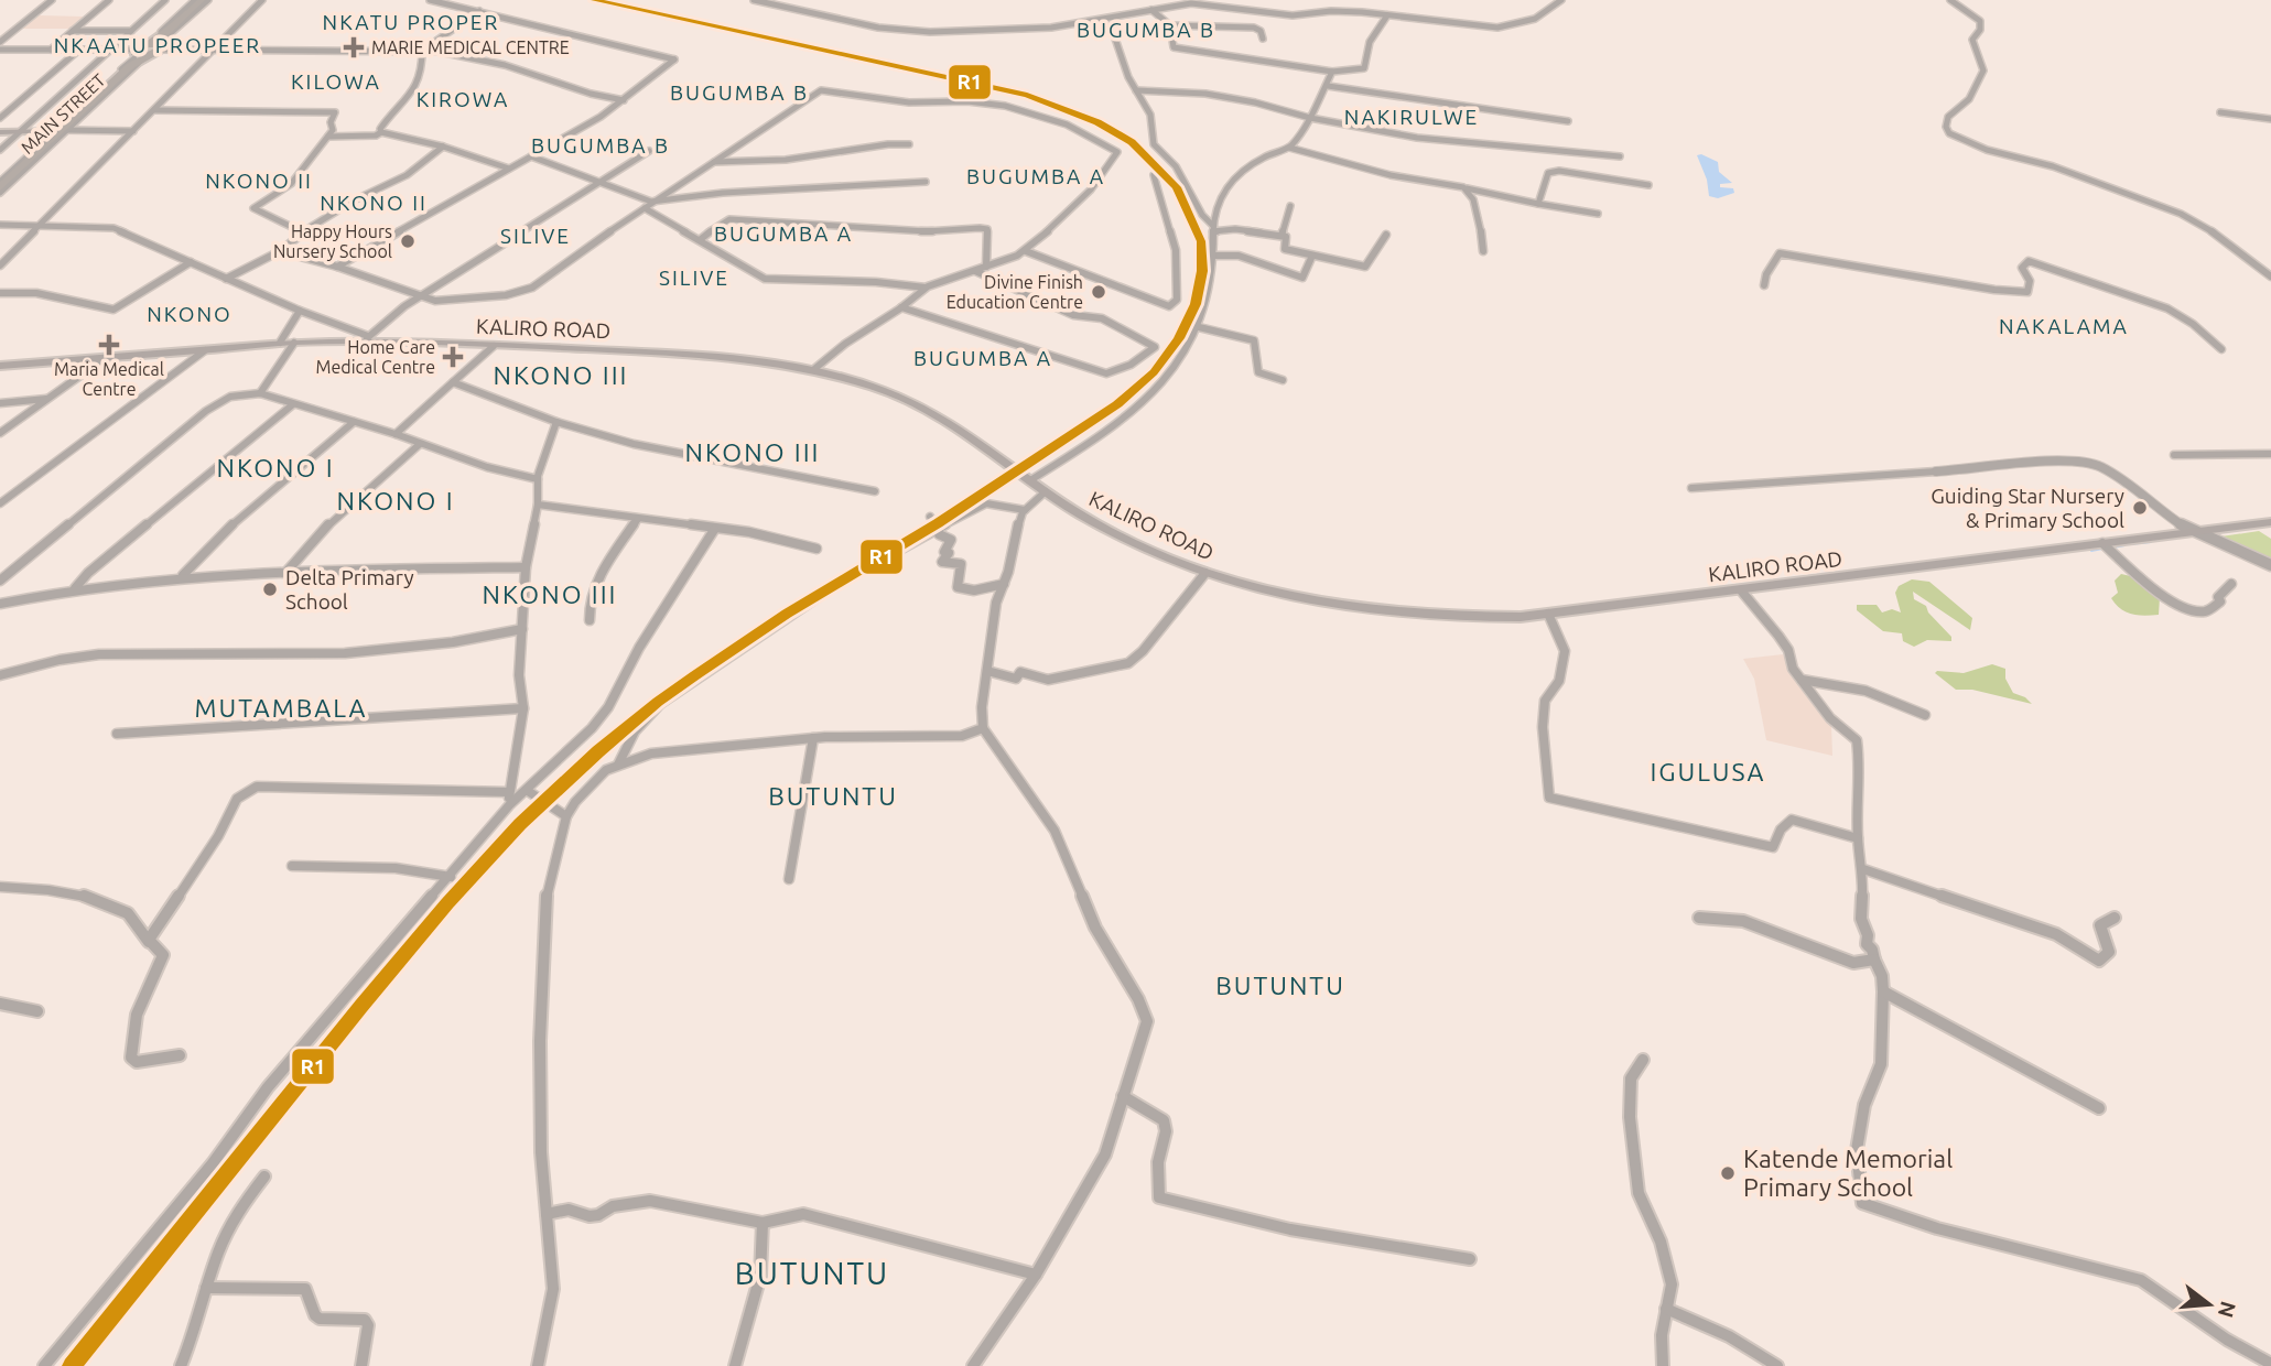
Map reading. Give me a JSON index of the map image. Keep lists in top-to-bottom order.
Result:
{
  "streets": {
    "main road": ["MAIN STREET", "KALIRO ROAD"]
  },
  "districts": [
    "NKATU PROPER",
    "BUGUMBA B",
    "NKAATU PROPEER",
    "KILOWA",
    "BUGUMBA B",
    "KIROWA",
    "NAKIRULWE",
    "BUGUMBA B",
    "BUGUMBA A",
    "NKONO II",
    "NKONO II",
    "BUGUMBA A",
    "SILIVE",
    "SILIVE",
    "NKONO",
    "NAKALAMA",
    "BUGUMBA A",
    "NKONO III",
    "NKONO III",
    "NKONO I",
    "NKONO I",
    "NKONO III",
    "MUTAMBALA",
    "IGULUSA",
    "BUTUNTU",
    "BUTUNTU",
    "BUTUNTU"
  ],
  "places": {
    "health": ["MARIE MEDICAL CENTRE", "Maria Medical Centre", "Home Care Medical Centre"],
    "other": [
      "Happy Hours Nursery School",
      "Divine Finish Education Centre",
      "Guiding Star Nursery & Primary School",
      "Delta Primary School",
      "Katende Memorial Primary School"
    ]
  },
  "lines": ["transit line R1"],
  "north": "right"
}
